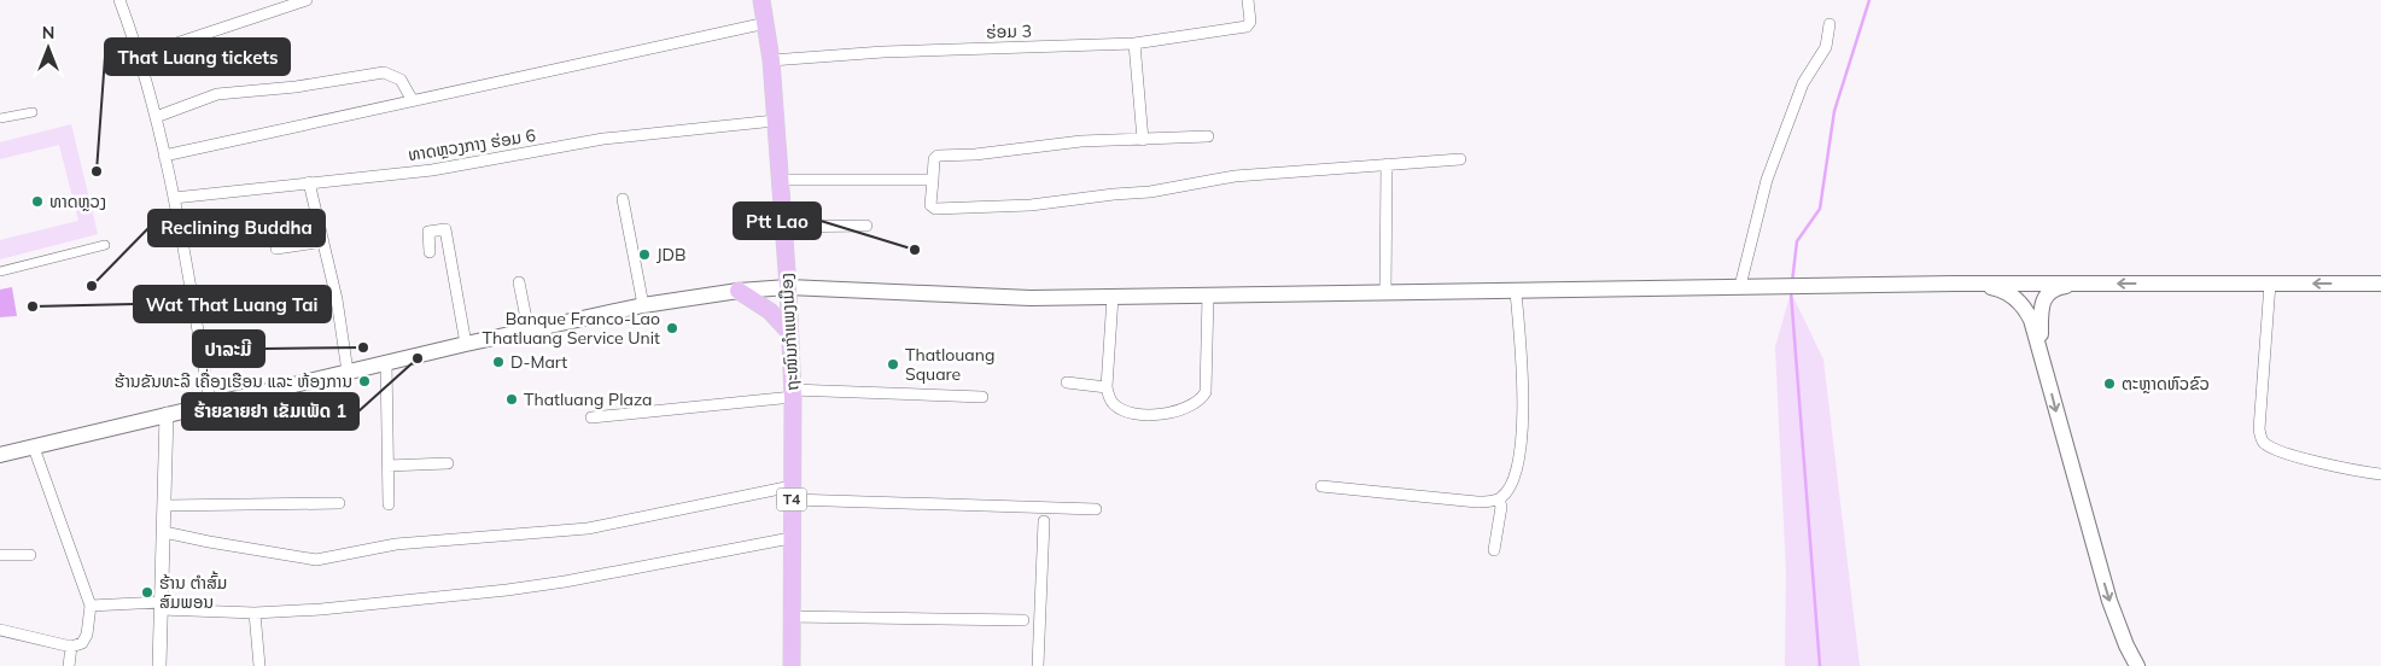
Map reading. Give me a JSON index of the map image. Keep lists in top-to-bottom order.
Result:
{
  "streets": {
    "main road": ["ຖະໜົນກຳແພງເມືອງ", "T4"],
    "street": ["ຮ່ອມ 3", "ທາດຫຼວງກາງ ຮ່ອມ 6"]
  },
  "crossings": [
    ["ຮ່ອມ 3", "ຖະໜົນກຳແພງເມືອງ"],
    ["ທາດຫຼວງກາງ ຮ່ອມ 6", "ຖະໜົນກຳແພງເມືອງ"]
  ],
  "places": [
    "That Luang tickets",
    "ທາດຫຼວງ",
    "Ptt Lao",
    "JDB",
    "Reclining Buddha",
    "Wat That Luang Tai",
    "Banque Franco-Lao Thatluang Service Unit",
    "ປາລະມີ",
    "ຮ້າຍຂາຍຢາ ເຂັມເພັດ 1",
    "D-Mart",
    "Thatlouang Square",
    "ຮ້ານຂັນທະລີ ເຄື່ອງເຮືອນ ແລະ ຫ້ອງການ",
    "ຕະຫຼາດຫົວຂົວ",
    "Thatluang Plaza",
    "ຮ້ານ ຕຳສົ້ມ ສົມພອນ"
  ],
  "north": "top"
}
